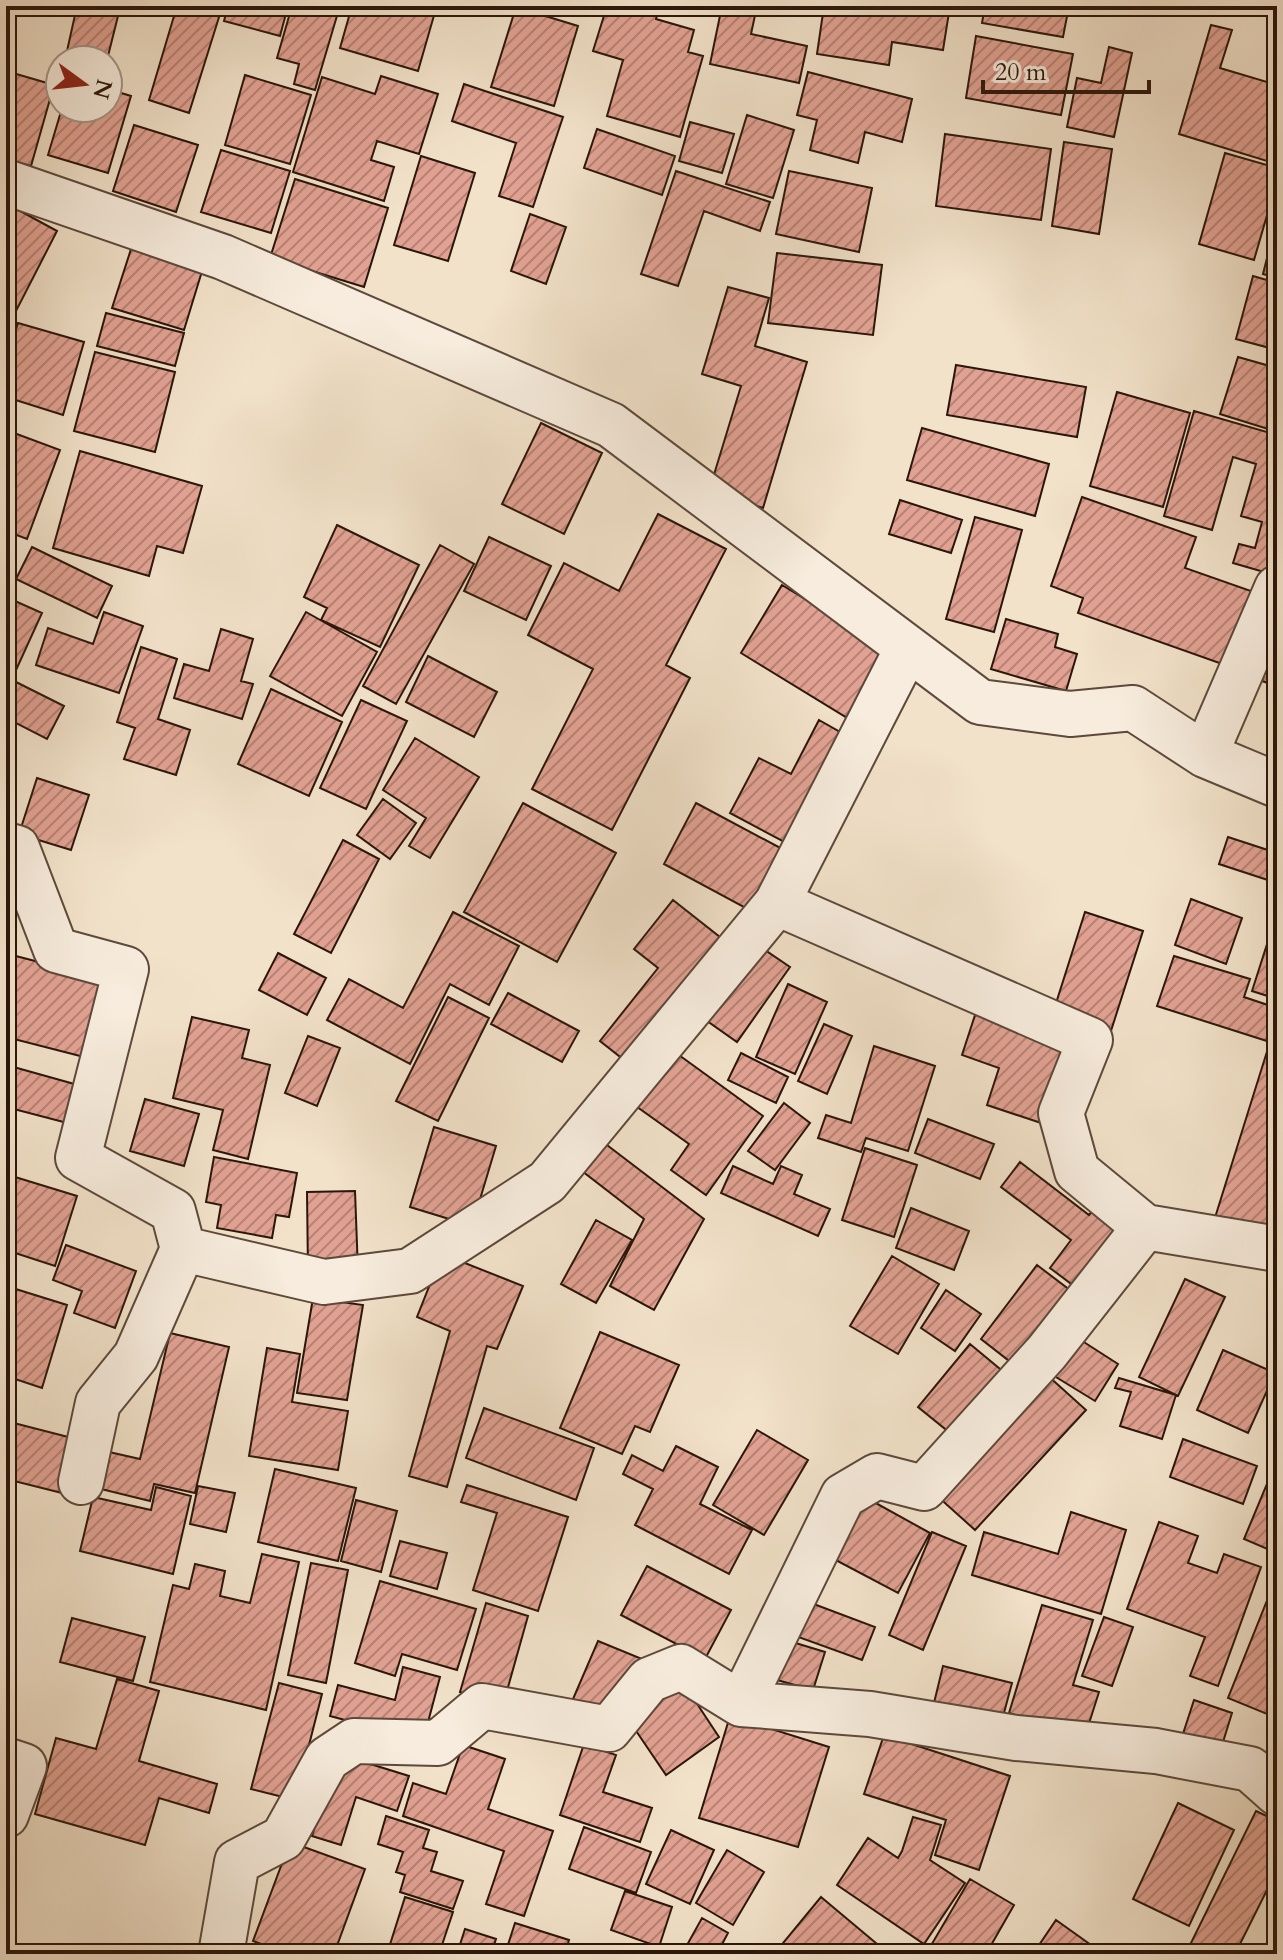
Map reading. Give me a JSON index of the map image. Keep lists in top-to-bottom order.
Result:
{
  "scale_bar": "20 m",
  "north": "right"
}
